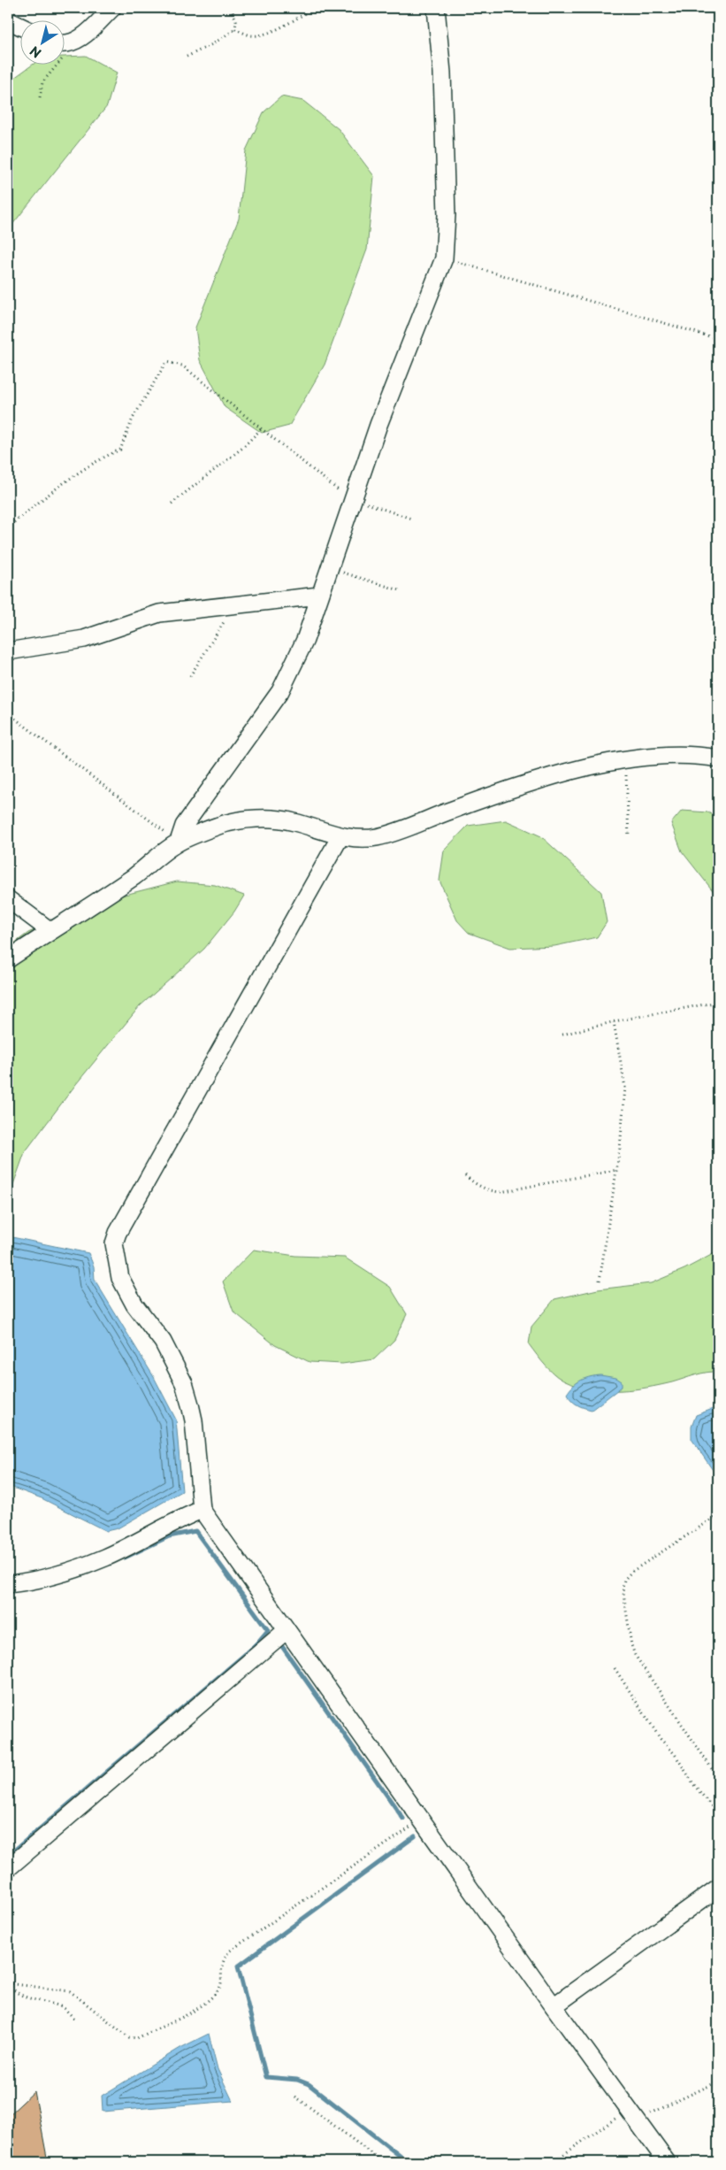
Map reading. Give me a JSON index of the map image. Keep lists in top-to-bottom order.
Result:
{
  "north": "bottom left"
}
